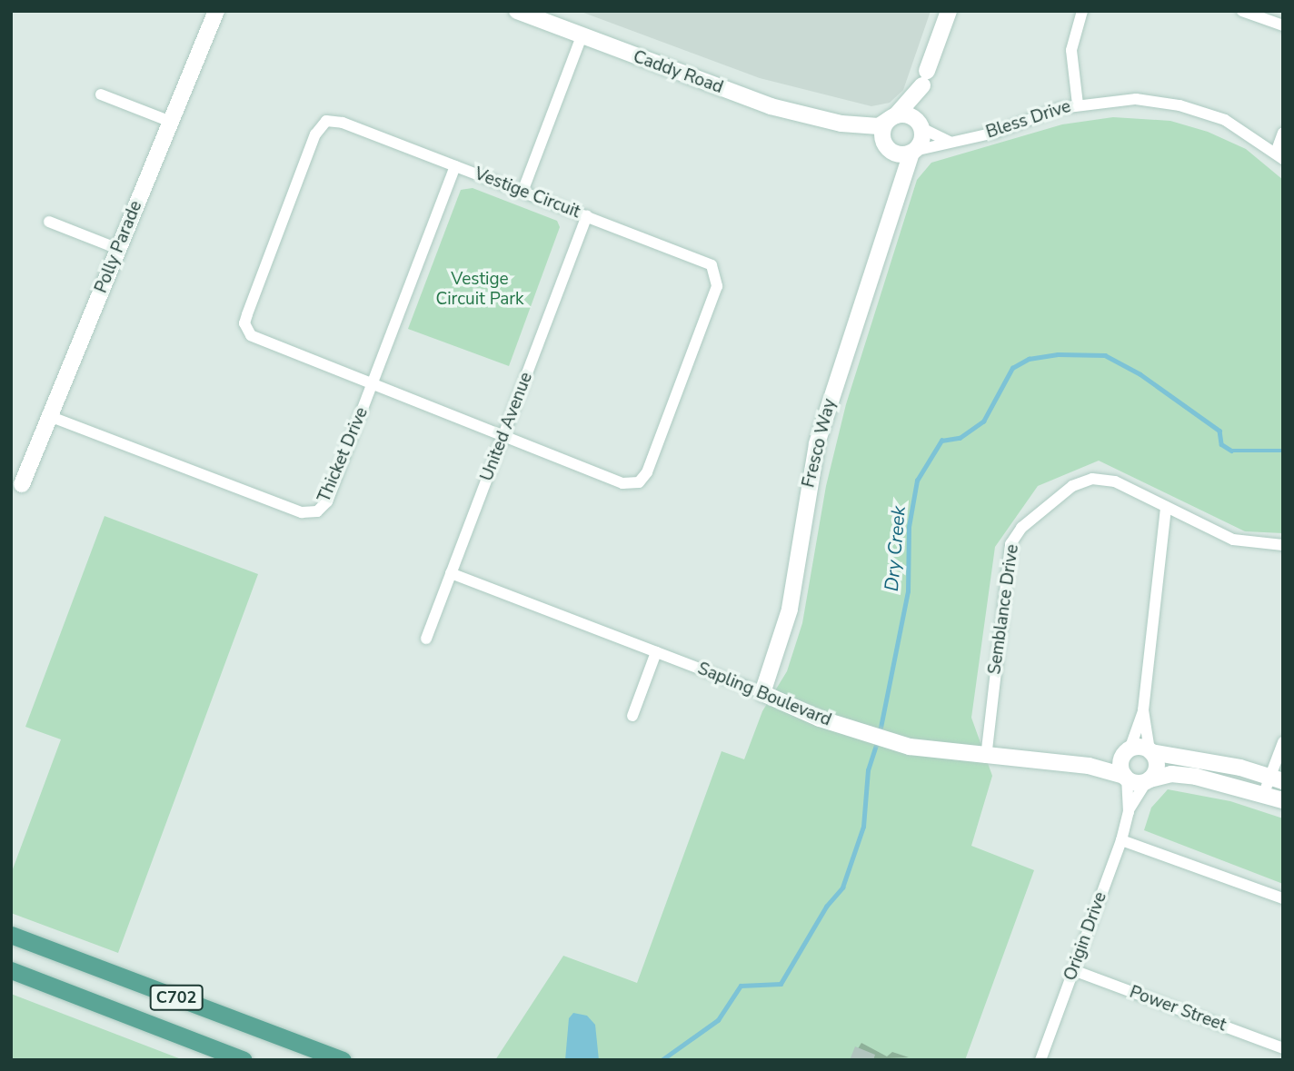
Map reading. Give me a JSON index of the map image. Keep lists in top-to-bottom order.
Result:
{
  "streets": {
    "main road": ["C702"],
    "street": [
      "Caddy Road",
      "Bless Drive",
      "Vestige Circuit",
      "Polly Parade",
      "United Avenue",
      "Fresco Way",
      "Thicket Drive",
      "Semblance Drive",
      "Sapling Boulevard",
      "Origin Drive",
      "Power Street"
    ]
  },
  "crossings": [
    ["Caddy Road", "Bless Drive"],
    ["Caddy Road", "Fresco Way"],
    ["Bless Drive", "Fresco Way"],
    ["Vestige Circuit", "United Avenue"],
    ["Vestige Circuit", "Thicket Drive"],
    ["Polly Parade", "Thicket Drive"],
    ["United Avenue", "Sapling Boulevard"],
    ["Fresco Way", "Sapling Boulevard"],
    ["Semblance Drive", "Sapling Boulevard"],
    ["Sapling Boulevard", "Origin Drive"],
    ["Origin Drive", "Power Street"]
  ],
  "water": ["Dry Creek"],
  "parks": ["Vestige Circuit Park"]
}
